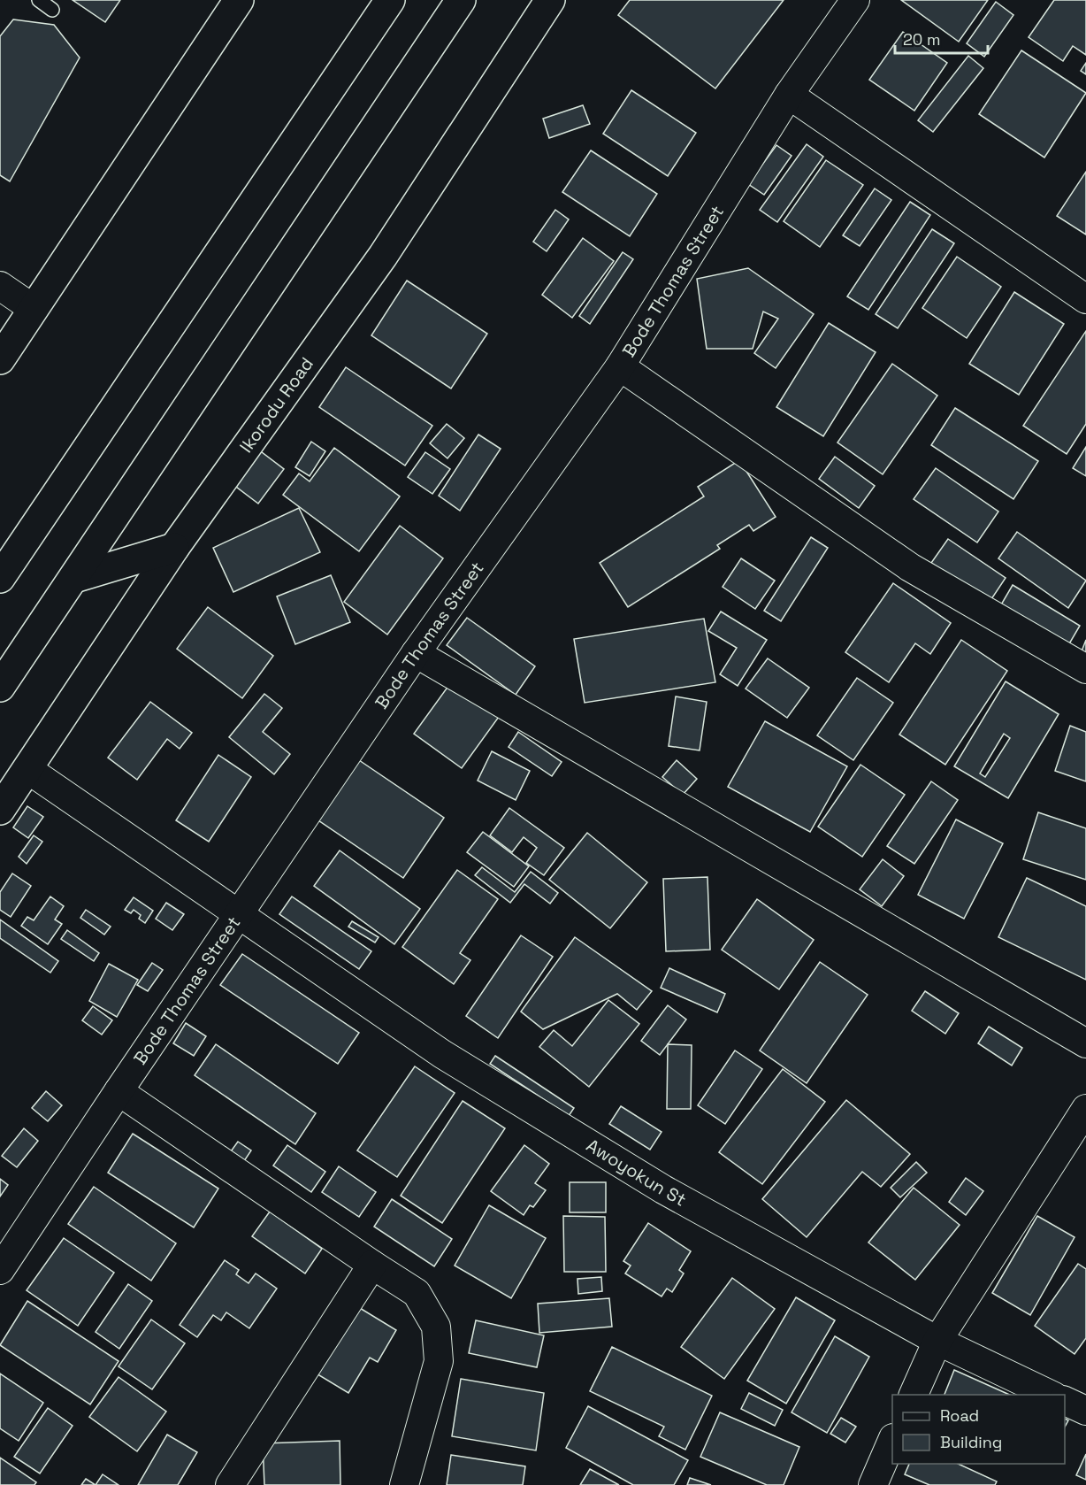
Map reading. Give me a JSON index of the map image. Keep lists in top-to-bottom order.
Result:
{
  "streets": {
    "main road": ["Ikorodu Road"],
    "street": ["Bode Thomas Street", "Awoyokun St"]
  },
  "crossings": [
    ["Bode Thomas Street", "Awoyokun St"],
    ["Ikorodu Road", "Awoyokun St"]
  ],
  "legend": ["Road", "Building"],
  "scale_bar": "20 m"
}
